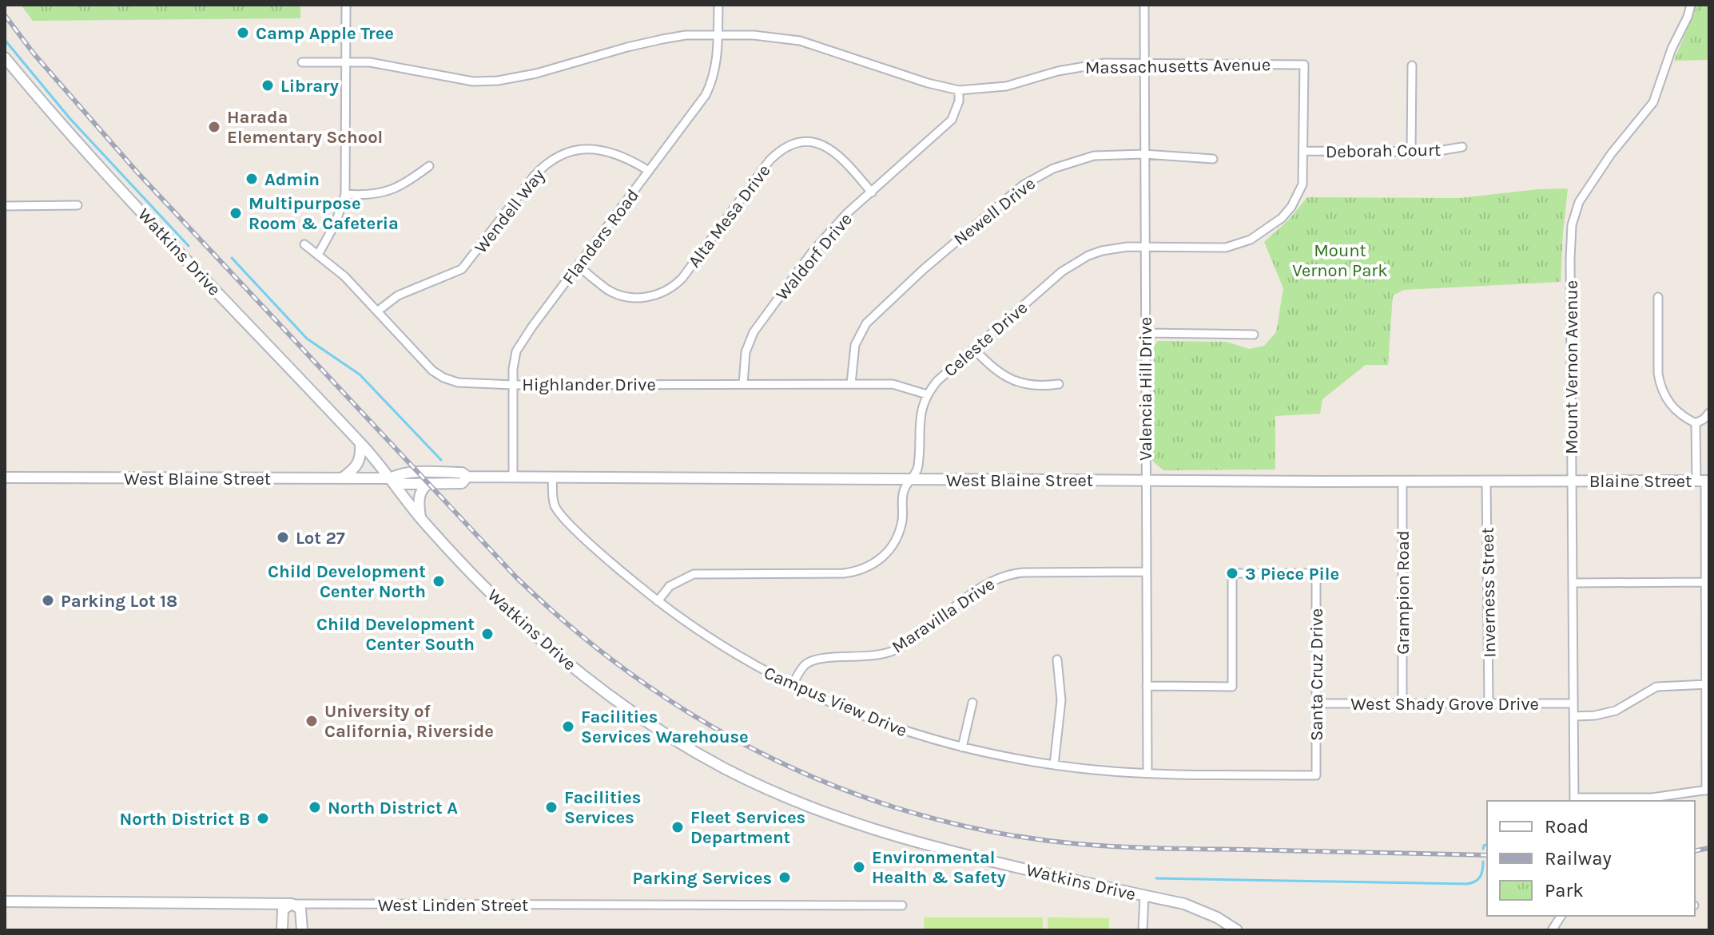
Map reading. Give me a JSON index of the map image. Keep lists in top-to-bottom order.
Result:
{
  "streets": {
    "street": [
      "Massachusetts Avenue",
      "Deborah Court",
      "Wendell Way",
      "Newell Drive",
      "Alta Mesa Drive",
      "Flanders Road",
      "Watkins Drive",
      "Waldorf Drive",
      "Celeste Drive",
      "Mount Vernon Avenue",
      "Highlander Drive",
      "Valencia Hill Drive",
      "West Blaine Street",
      "Blaine Street",
      "Grampion Road",
      "Inverness Street",
      "Maravilla Drive",
      "Santa Cruz Drive",
      "Campus View Drive",
      "West Shady Grove Drive",
      "West Linden Street"
    ]
  },
  "crossings": [
    ["Massachusetts Avenue", "Flanders Road"],
    ["Massachusetts Avenue", "Waldorf Drive"],
    ["Massachusetts Avenue", "Celeste Drive"],
    ["Massachusetts Avenue", "Valencia Hill Drive"],
    ["Deborah Court", "Celeste Drive"],
    ["Wendell Way", "Flanders Road"],
    ["Wendell Way", "Highlander Drive"],
    ["Newell Drive", "Highlander Drive"],
    ["Newell Drive", "Valencia Hill Drive"],
    ["Alta Mesa Drive", "Flanders Road"],
    ["Alta Mesa Drive", "Waldorf Drive"],
    ["Flanders Road", "Highlander Drive"],
    ["Flanders Road", "West Blaine Street"],
    ["Watkins Drive", "West Blaine Street"],
    ["Waldorf Drive", "Highlander Drive"],
    ["Celeste Drive", "Highlander Drive"],
    ["Celeste Drive", "Valencia Hill Drive"],
    ["Celeste Drive", "West Blaine Street"],
    ["Celeste Drive", "Campus View Drive"],
    ["Mount Vernon Avenue", "West Blaine Street"],
    ["Mount Vernon Avenue", "Blaine Street"],
    ["Mount Vernon Avenue", "West Shady Grove Drive"],
    ["Valencia Hill Drive", "West Blaine Street"],
    ["Valencia Hill Drive", "Maravilla Drive"],
    ["Valencia Hill Drive", "Santa Cruz Drive"],
    ["Valencia Hill Drive", "Campus View Drive"],
    ["West Blaine Street", "Blaine Street"],
    ["West Blaine Street", "Grampion Road"],
    ["West Blaine Street", "Inverness Street"],
    ["West Blaine Street", "Campus View Drive"],
    ["Grampion Road", "West Shady Grove Drive"],
    ["Inverness Street", "West Shady Grove Drive"],
    ["Maravilla Drive", "Campus View Drive"],
    ["Santa Cruz Drive", "Campus View Drive"],
    ["Santa Cruz Drive", "West Shady Grove Drive"]
  ],
  "parks": ["Mount Vernon Park"],
  "places": [
    "Camp Apple Tree",
    "Library",
    "Harada Elementary School",
    "Admin",
    "Multipurpose Room & Cafeteria",
    "Lot 27",
    "3 Piece Pile",
    "Child Development Center North",
    "Parking Lot 18",
    "Child Development Center South",
    "University of California, Riverside",
    "Facilities Services Warehouse",
    "North District A",
    "Facilities Services",
    "North District B",
    "Fleet Services Department",
    "Environmental Health & Safety",
    "Parking Services"
  ],
  "legend": ["Road", "Railway", "Park"]
}
